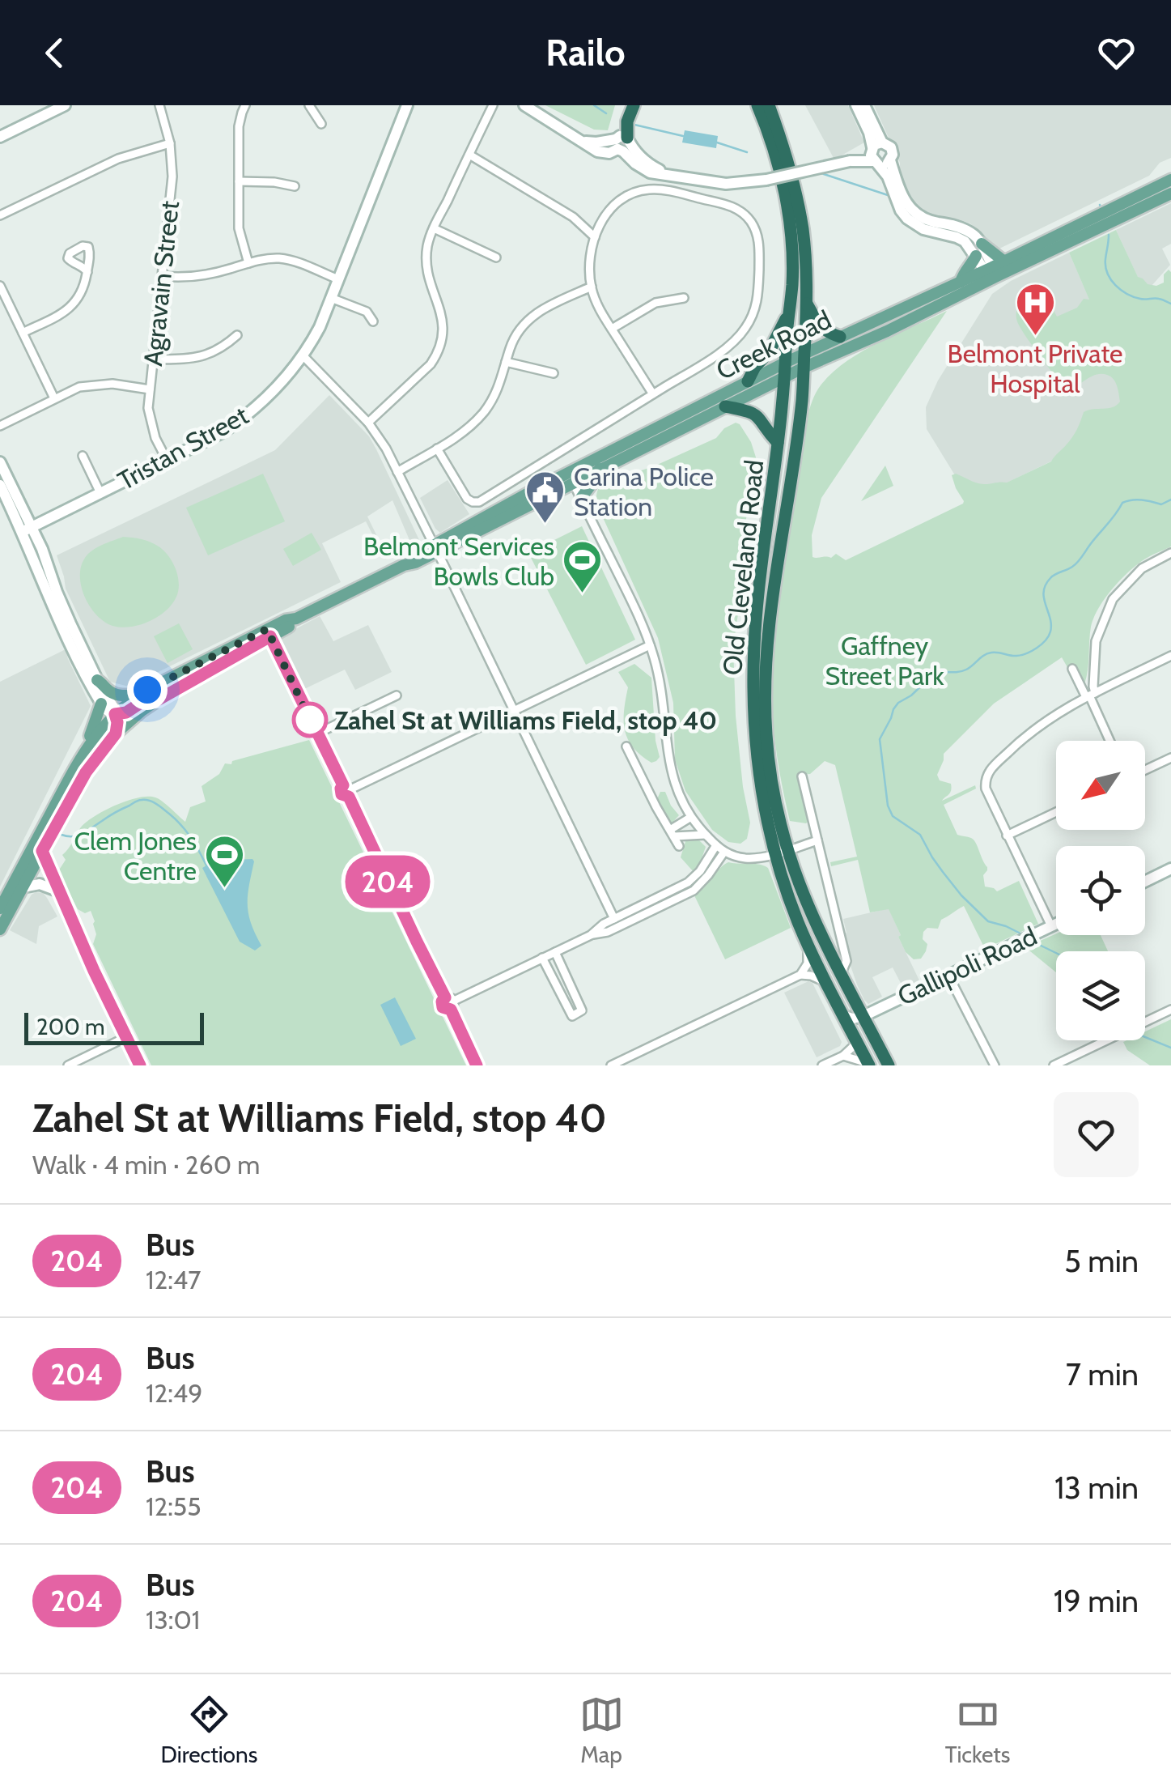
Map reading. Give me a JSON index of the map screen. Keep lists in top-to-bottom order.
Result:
{
  "streets": {
    "highway": ["Old Cleveland Road"],
    "main road": ["Creek Road"],
    "street": ["Agravain Street", "Tristan Street", "Gallipoli Road"]
  },
  "crossings": [
    ["Agravain Street", "Tristan Street"],
    ["Creek Road", "Old Cleveland Road"],
    ["Old Cleveland Road", "Gallipoli Road"]
  ],
  "parks": ["Gaffney Street Park"],
  "places": {
    "hospital": ["Belmont Private Hospital"],
    "public building": ["Carina Police Station"],
    "sports": ["Belmont Services Bowls Club", "Clem Jones Centre"],
    "other": ["Zahel St at Williams Field, stop 40"]
  },
  "lines": ["bus line 204"],
  "scale_bar": "200 m",
  "north": "bottom left",
  "page": {
    "header": "Railo",
    "on_map": "204",
    "scale": "200 m",
    "heading": ["Zahel St at Williams Field, stop 40", "Walk · 4 min · 260 m"],
    "list": [
      {
        "mark": "204",
        "name": "Bus",
        "note": "12:47",
        "value": "5 min"
      },
      {
        "mark": "204",
        "name": "Bus",
        "note": "12:49",
        "value": "7 min"
      },
      {
        "mark": "204",
        "name": "Bus",
        "note": "12:55",
        "value": "13 min"
      },
      {
        "mark": "204",
        "name": "Bus",
        "note": "13:01",
        "value": "19 min"
      }
    ],
    "tabs": ["Directions", "Map", "Tickets"]
  }
}
